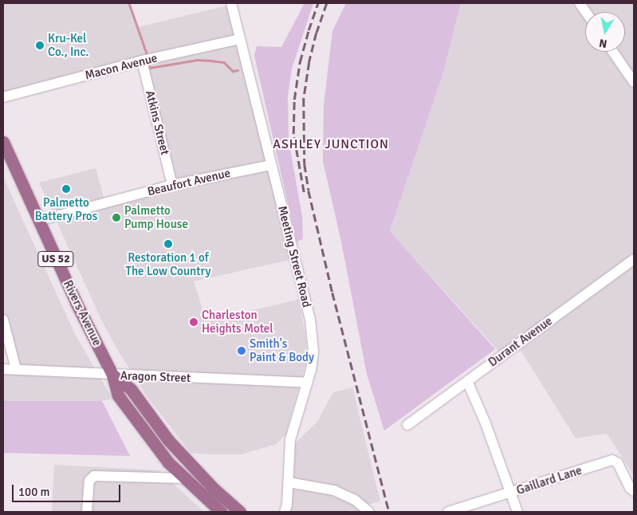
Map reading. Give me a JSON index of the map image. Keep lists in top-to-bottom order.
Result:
{
  "streets": {
    "main road": ["US 52", "Rivers Avenue"],
    "street": [
      "Macon Avenue",
      "Atkins Street",
      "Beaufort Avenue",
      "Meeting Street Road",
      "Durant Avenue",
      "Aragon Street",
      "Gaillard Lane"
    ]
  },
  "crossings": [
    ["Macon Avenue", "Atkins Street"],
    ["Macon Avenue", "Meeting Street Road"],
    ["Atkins Street", "Beaufort Avenue"],
    ["Beaufort Avenue", "Meeting Street Road"],
    ["Beaufort Avenue", "Rivers Avenue"],
    ["Meeting Street Road", "Aragon Street"],
    ["Rivers Avenue", "Aragon Street"]
  ],
  "districts": ["ASHLEY JUNCTION"],
  "places": [
    "Kru-Kel Co., Inc.",
    "Palmetto Battery Pros",
    "Palmetto Pump House",
    "Restoration 1 of The Low Country",
    "Charleston Heights Motel",
    "Smith's Paint & Body"
  ],
  "scale_bar": "100 m",
  "north": "bottom"
}
